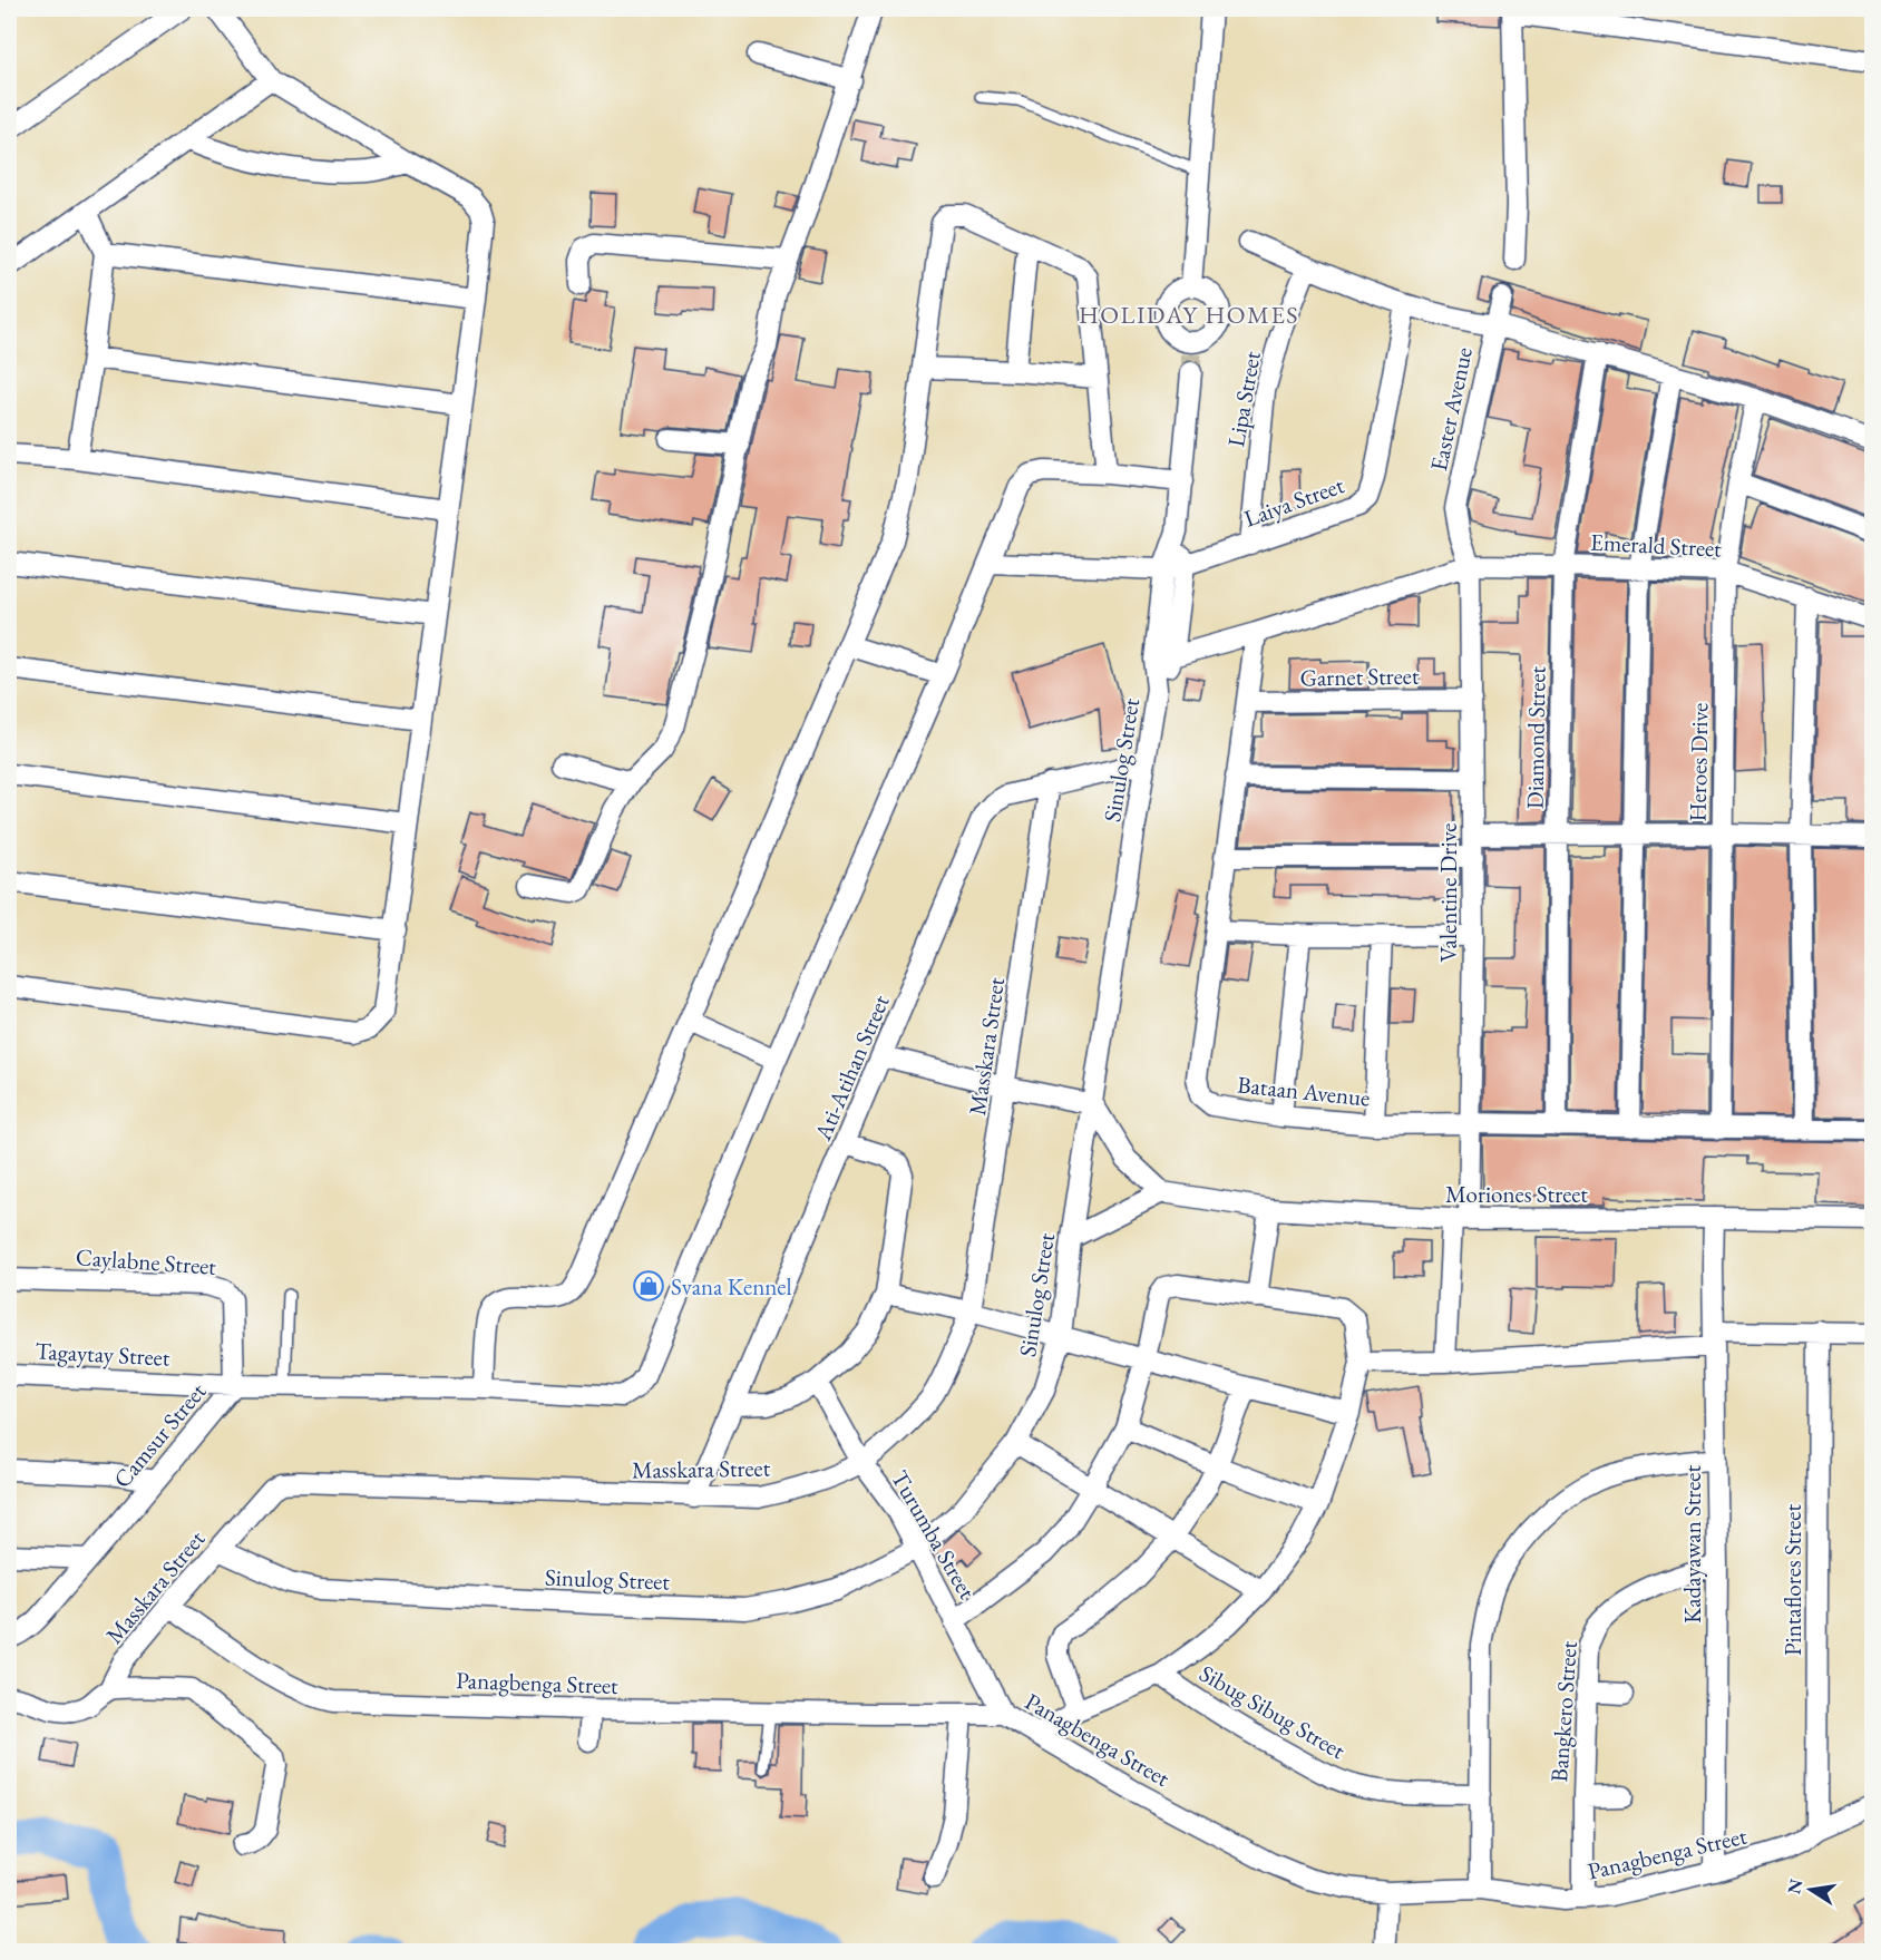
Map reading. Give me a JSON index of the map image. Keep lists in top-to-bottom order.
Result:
{
  "streets": {
    "street": [
      "Lipa Street",
      "Easter Avenue",
      "Laiya Street",
      "Emerald Street",
      "Garnet Street",
      "Diamond Street",
      "Sinulog Street",
      "Heroes Drive",
      "Valentine Drive",
      "Masskara Street",
      "Ati-Atihan Street",
      "Bataan Avenue",
      "Moriones Street",
      "Caylabne Street",
      "Tagaytay Street",
      "Camsur Street",
      "Turumba Street",
      "Kadayawan Street",
      "Pintaflores Street",
      "Panagbenga Street",
      "Sibug Sibug Street",
      "Bangkero Street"
    ]
  },
  "crossings": [
    ["Lipa Street", "Laiya Street"],
    ["Easter Avenue", "Emerald Street"],
    ["Easter Avenue", "Diamond Street"],
    ["Easter Avenue", "Heroes Drive"],
    ["Easter Avenue", "Valentine Drive"],
    ["Laiya Street", "Camsur Street"],
    ["Emerald Street", "Diamond Street"],
    ["Emerald Street", "Heroes Drive"],
    ["Emerald Street", "Valentine Drive"],
    ["Garnet Street", "Valentine Drive"],
    ["Garnet Street", "Bataan Avenue"],
    ["Diamond Street", "Bataan Avenue"],
    ["Sinulog Street", "Masskara Street"],
    ["Sinulog Street", "Ati-Atihan Street"],
    ["Sinulog Street", "Turumba Street"],
    ["Heroes Drive", "Bataan Avenue"],
    ["Valentine Drive", "Bataan Avenue"],
    ["Valentine Drive", "Moriones Street"],
    ["Masskara Street", "Ati-Atihan Street"],
    ["Masskara Street", "Turumba Street"],
    ["Masskara Street", "Panagbenga Street"],
    ["Moriones Street", "Kadayawan Street"],
    ["Caylabne Street", "Tagaytay Street"],
    ["Caylabne Street", "Camsur Street"],
    ["Tagaytay Street", "Camsur Street"],
    ["Turumba Street", "Panagbenga Street"],
    ["Kadayawan Street", "Panagbenga Street"],
    ["Kadayawan Street", "Bangkero Street"],
    ["Pintaflores Street", "Panagbenga Street"],
    ["Panagbenga Street", "Bangkero Street"]
  ],
  "districts": ["HOLIDAY HOMES"],
  "places": {
    "shop": ["Svana Kennel"]
  },
  "north": "left"
}
